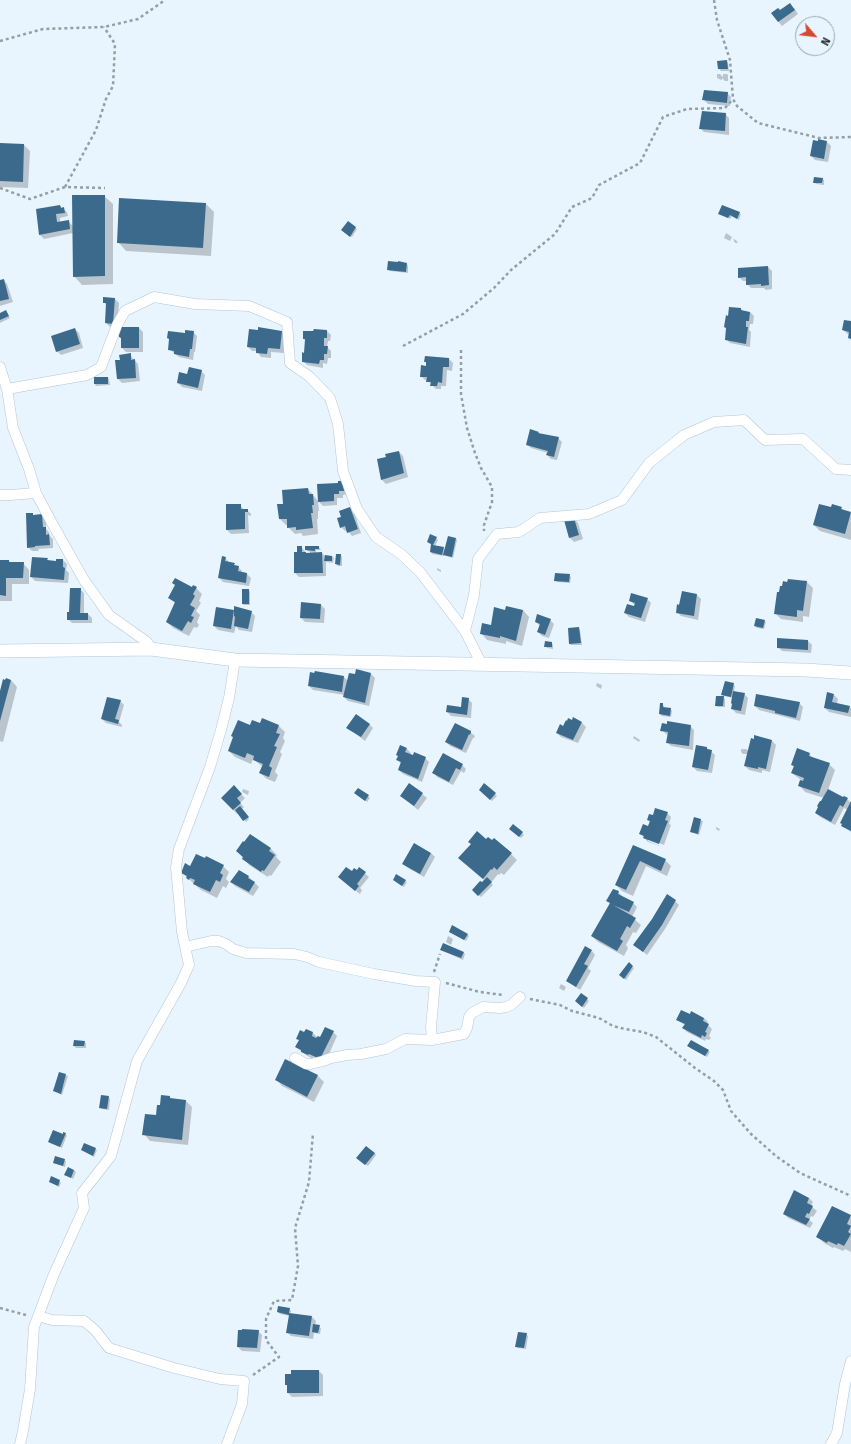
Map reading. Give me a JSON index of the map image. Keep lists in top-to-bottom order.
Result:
{
  "north": "bottom right"
}
